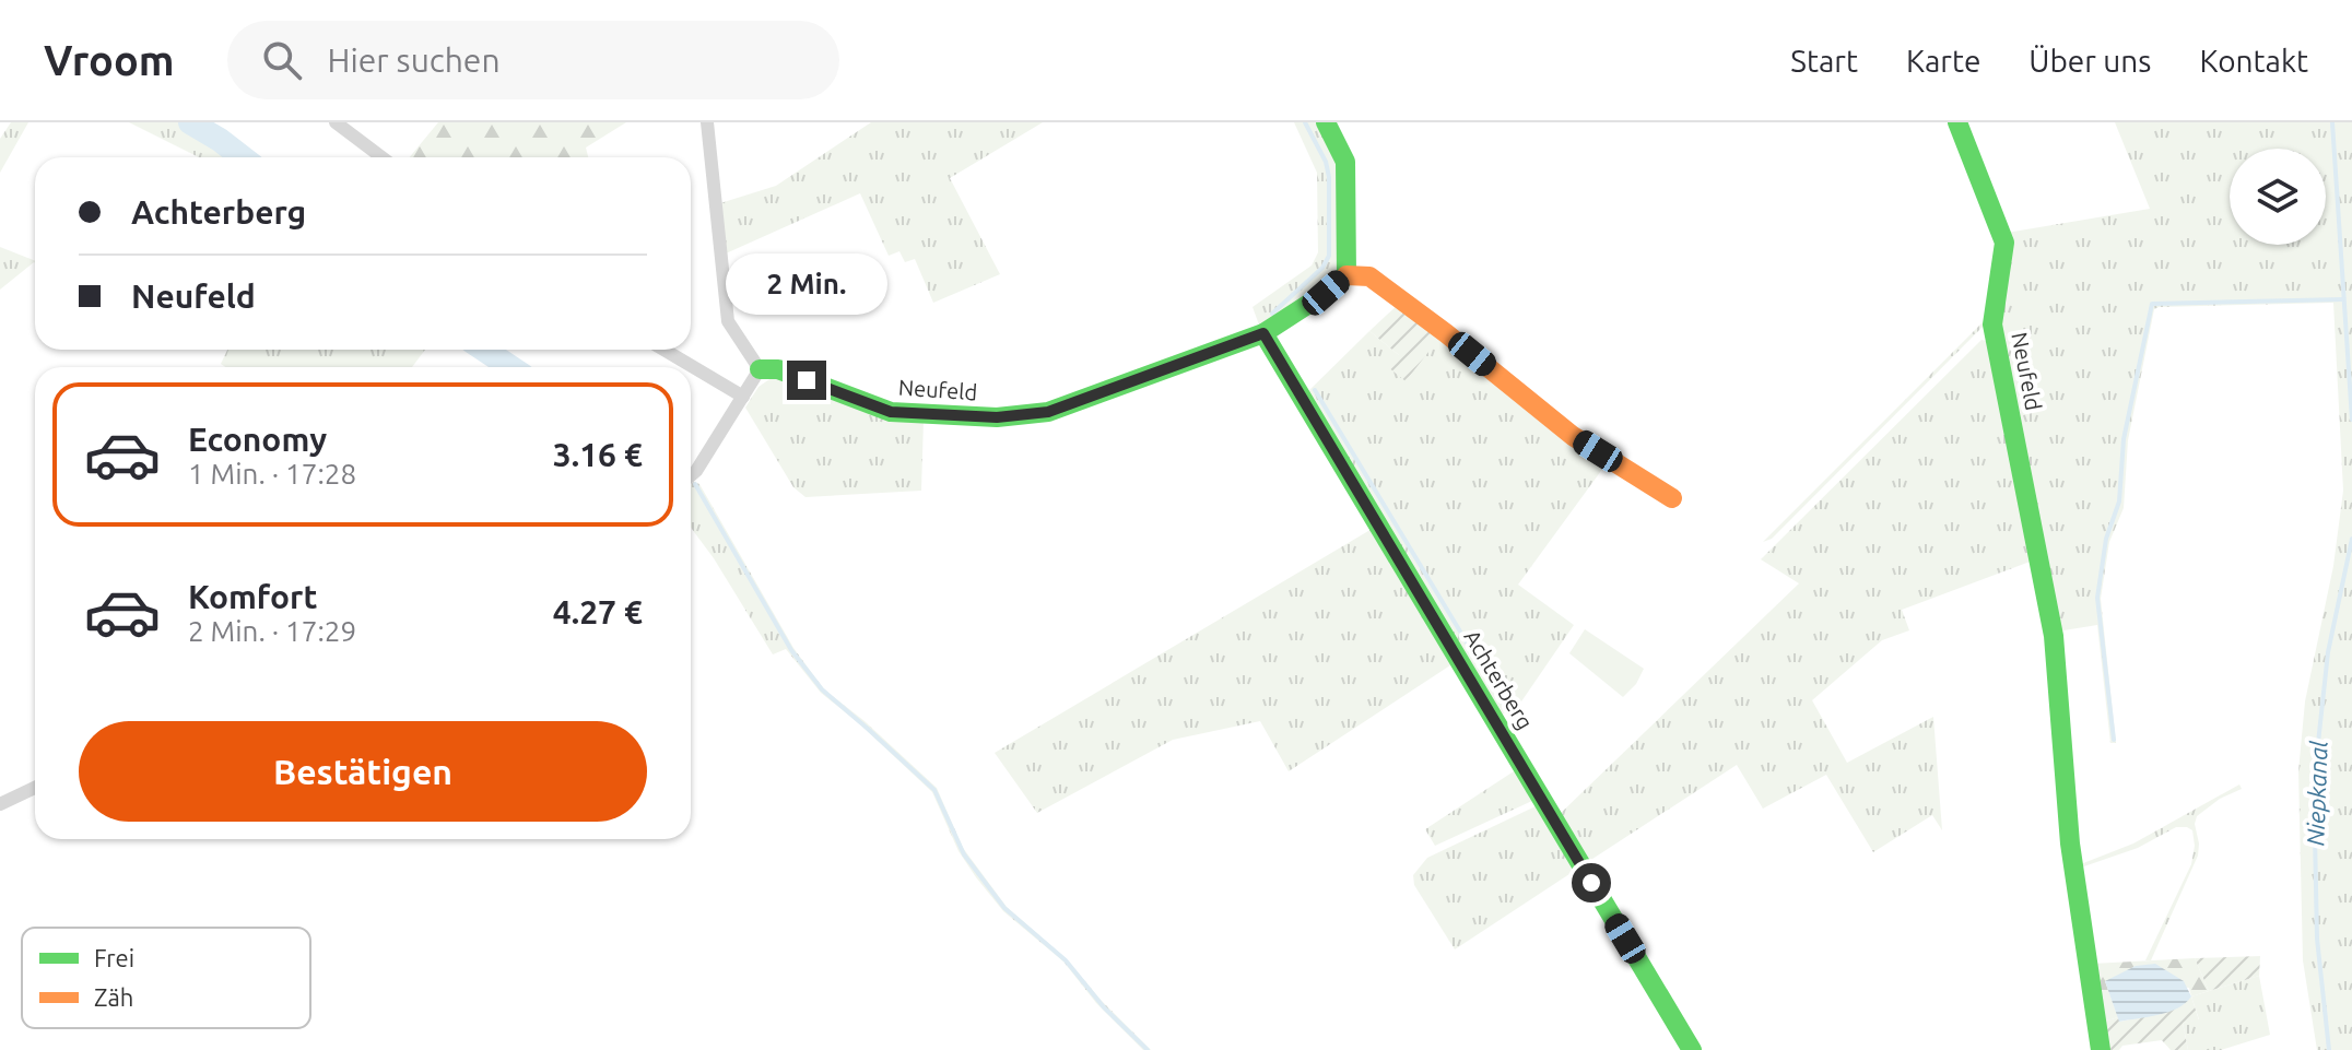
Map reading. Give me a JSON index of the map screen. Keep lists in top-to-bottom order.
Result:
{
  "streets": {
    "street": ["Neufeld", "Achterberg"]
  },
  "crossings": [
    ["Neufeld", "Achterberg"]
  ],
  "water": ["Niepkanal"],
  "legend": ["Frei", "Zäh"],
  "page": {
    "header": "Vroom",
    "search": "Hier suchen",
    "nav": [
      "Start",
      "Karte",
      "Über uns",
      "Kontakt"
    ],
    "banner": ["Achterberg", "Neufeld"],
    "bubble": "2 Min.",
    "list": [
      {
        "name": "Economy",
        "note": "1 Min. · 17:28",
        "value": "3.16 €"
      },
      {
        "name": "Komfort",
        "note": "2 Min. · 17:29",
        "value": "4.27 €"
      }
    ],
    "buttons": "Bestätigen"
  }
}
